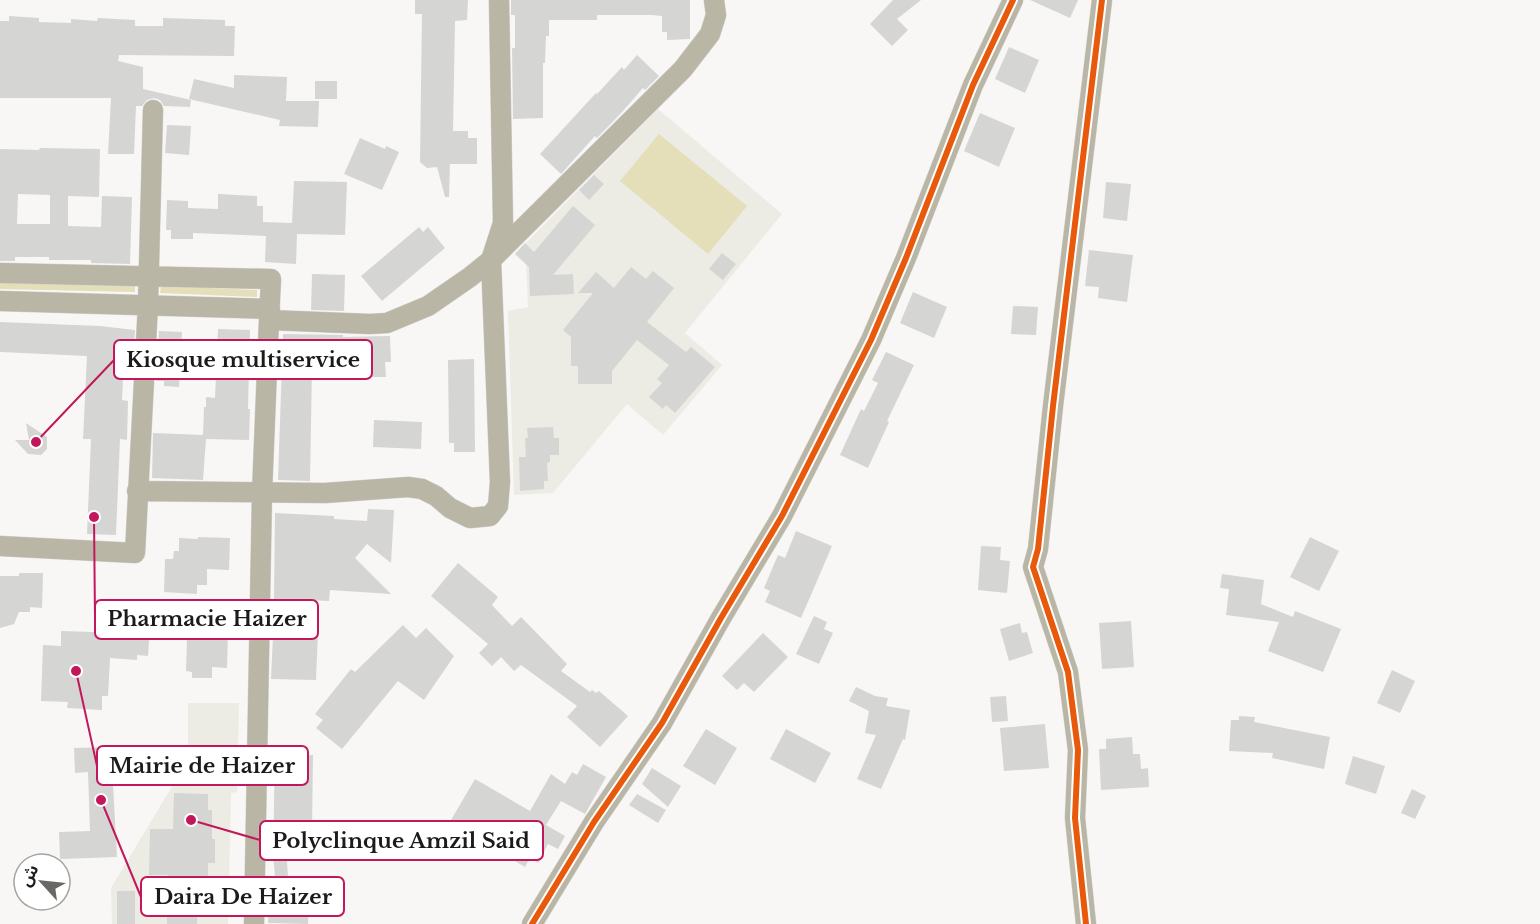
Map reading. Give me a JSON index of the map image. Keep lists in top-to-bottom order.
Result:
{
  "places": [
    "Kiosque multiservice",
    "Pharmacie Haizer",
    "Mairie de Haizer",
    "Daira De Haizer",
    "Polyclinque Amzil Said"
  ],
  "north": "top left"
}
